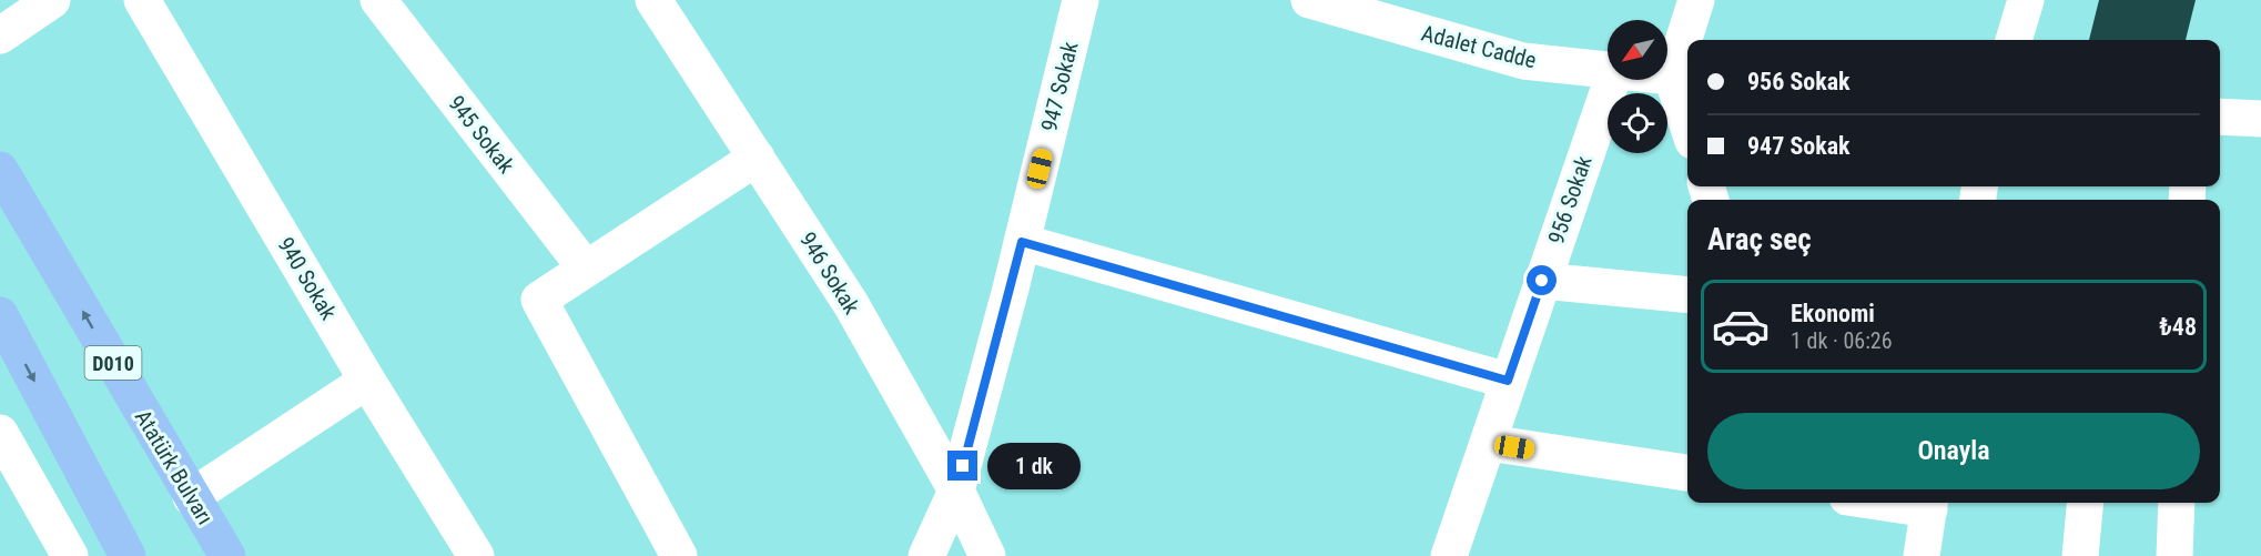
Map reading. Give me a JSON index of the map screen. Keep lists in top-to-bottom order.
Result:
{
  "streets": {
    "highway": ["D010", "Atatürk Bulvarı"],
    "street": [
      "Adalet Cadde",
      "947 Sokak",
      "945 Sokak",
      "956 Sokak",
      "946 Sokak",
      "940 Sokak"
    ]
  },
  "crossings": [
    ["947 Sokak", "946 Sokak"]
  ],
  "north": "bottom left",
  "page": {
    "banner": ["956 Sokak", "947 Sokak"],
    "heading": "Araç seç",
    "list": [
      {
        "name": "Ekonomi",
        "note": "1 dk · 06:26",
        "value": "₺48"
      }
    ],
    "buttons": "Onayla",
    "bubble": "1 dk"
  }
}
